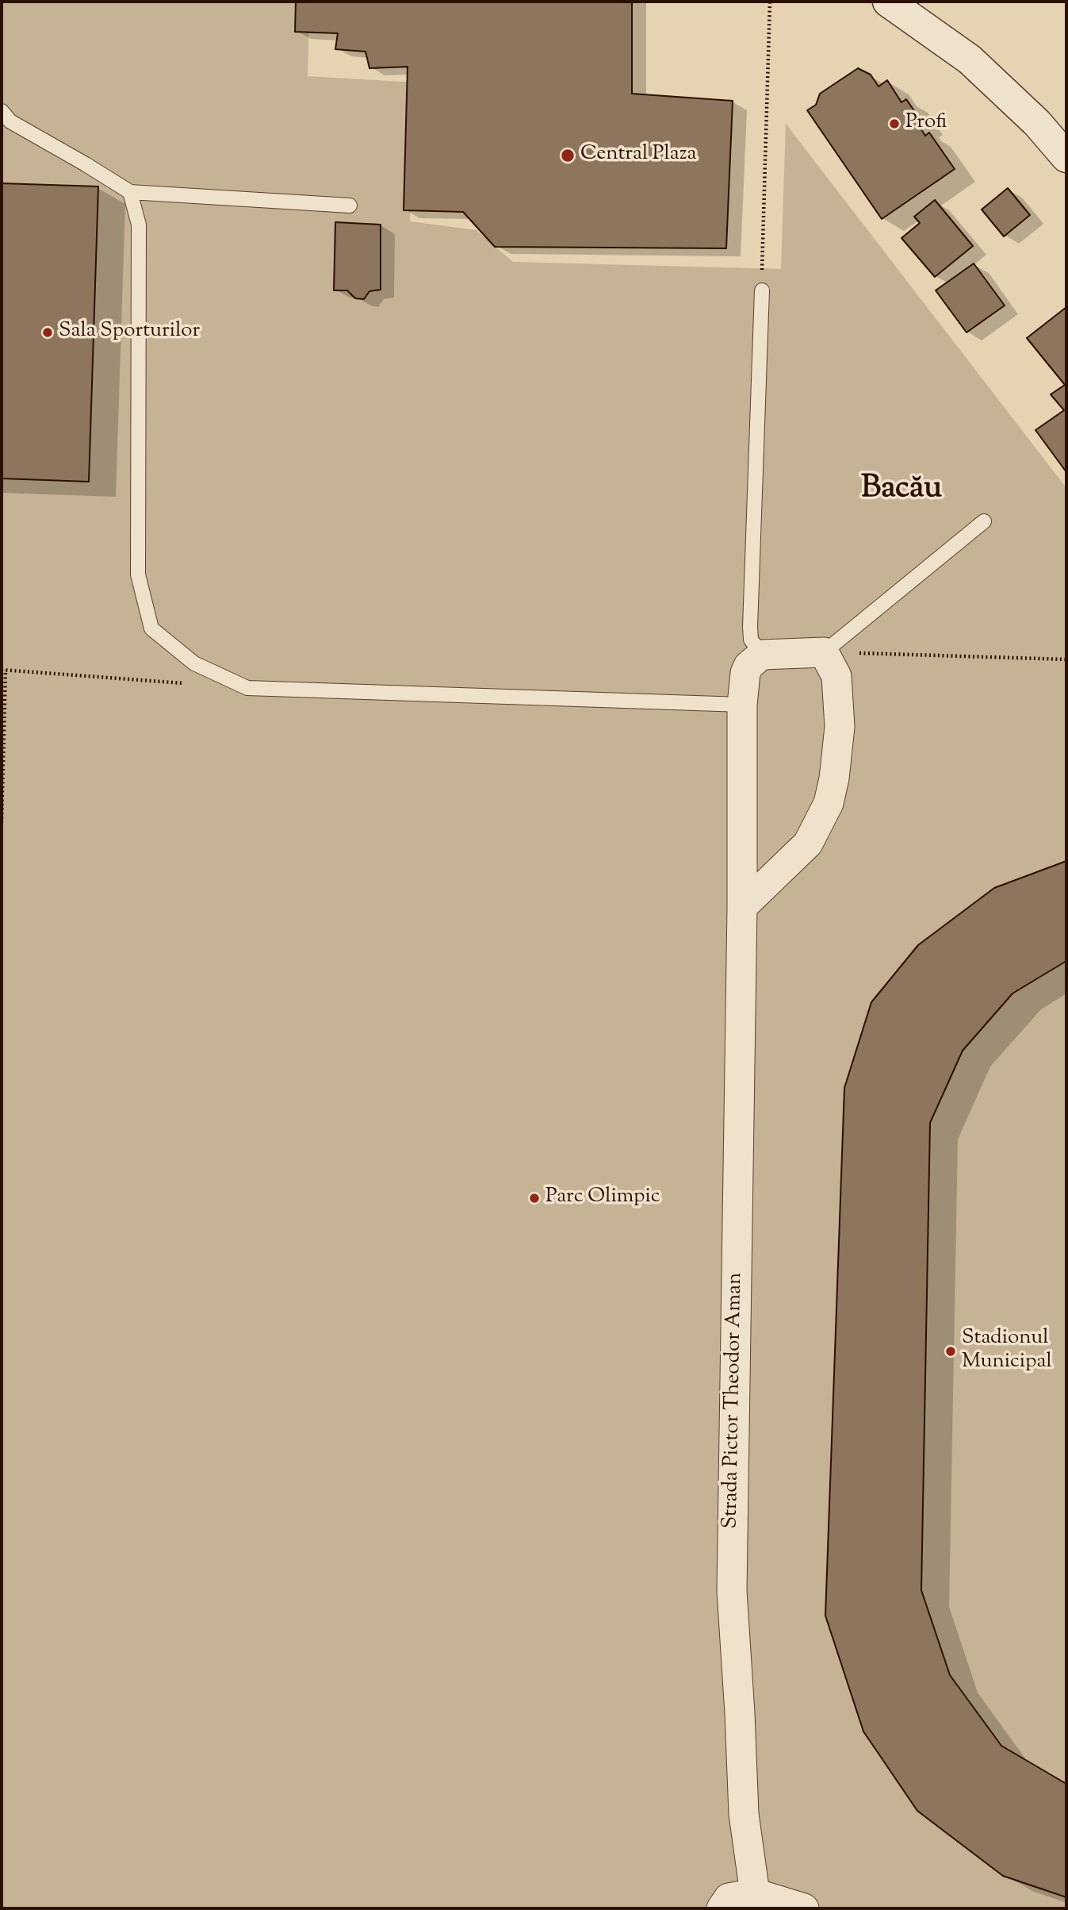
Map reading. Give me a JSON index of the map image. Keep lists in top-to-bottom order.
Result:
{
  "streets": {
    "street": ["Strada Pictor Theodor Aman"]
  },
  "districts": ["Bacău"],
  "places": [
    "Profi",
    "Central Plaza",
    "Sala Sporturilor",
    "Parc Olimpic",
    "Stadionul Municipal"
  ]
}
